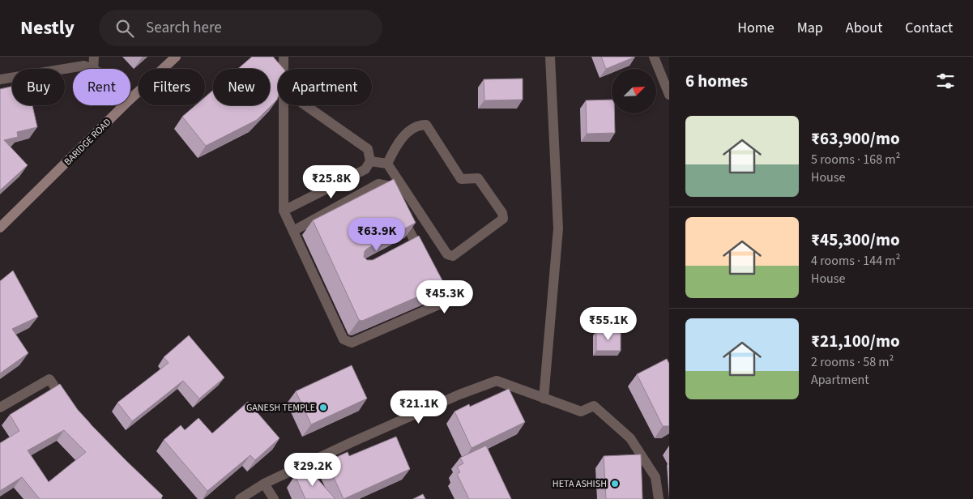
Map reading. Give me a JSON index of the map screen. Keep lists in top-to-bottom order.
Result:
{
  "streets": {
    "street": ["BARIDGE ROAD"]
  },
  "places": ["GANESH TEMPLE", "HETA ASHISH"],
  "north": "top right",
  "page": {
    "header": "Nestly",
    "search": "Search here",
    "nav": [
      "Home",
      "Map",
      "About",
      "Contact"
    ],
    "heading": "6 homes",
    "chip": [
      "Buy",
      "Rent",
      "Filters",
      "New",
      "Apartment"
    ],
    "list": [
      {
        "name": "₹63,900/mo",
        "note": "5 rooms · 168 m² · House"
      },
      {
        "name": "₹45,300/mo",
        "note": "4 rooms · 144 m² · House"
      },
      {
        "name": "₹21,100/mo",
        "note": "2 rooms · 58 m² · Apartment"
      }
    ],
    "price": [
      "₹25.8K",
      "₹63.9K",
      "₹45.3K",
      "₹55.1K",
      "₹21.1K",
      "₹29.2K"
    ]
  }
}
